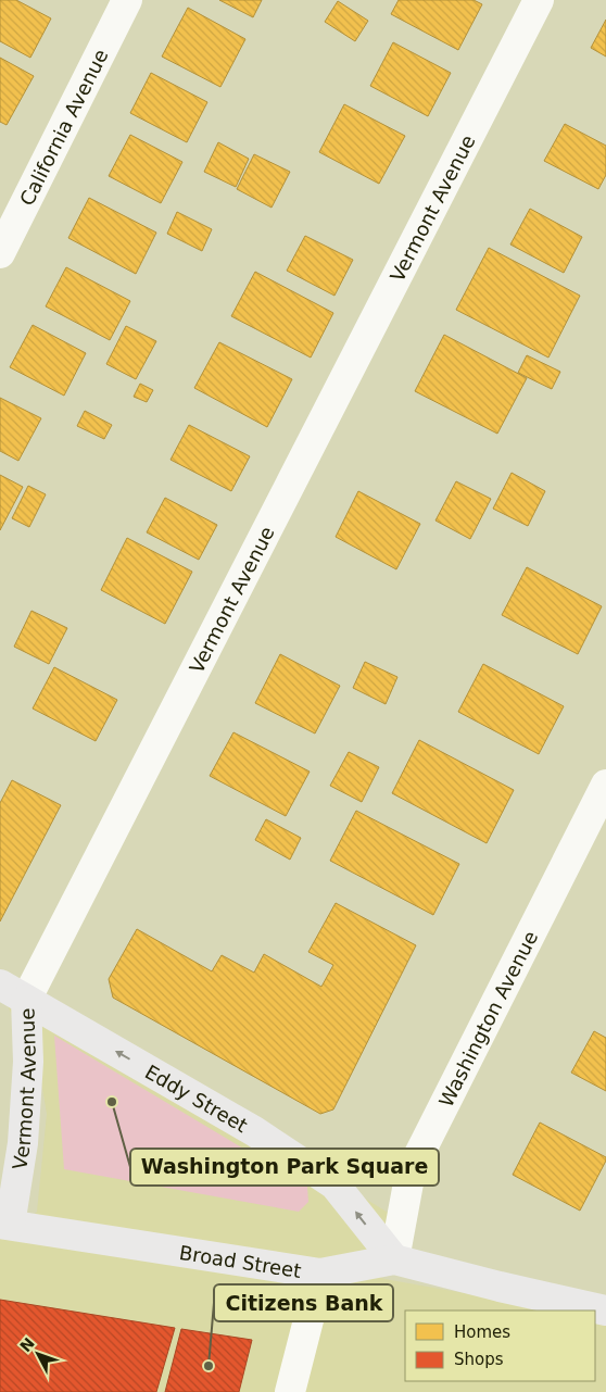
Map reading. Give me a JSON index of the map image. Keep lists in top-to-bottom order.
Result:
{
  "streets": {
    "main road": ["Vermont Avenue", "Eddy Street", "Broad Street"],
    "street": ["California Avenue", "Washington Avenue"]
  },
  "crossings": [
    ["Vermont Avenue", "Eddy Street"],
    ["Vermont Avenue", "Broad Street"],
    ["Washington Avenue", "Eddy Street"],
    ["Washington Avenue", "Broad Street"],
    ["Eddy Street", "Broad Street"]
  ],
  "one_way": ["Eddy Street"],
  "places": ["Washington Park Square", "Citizens Bank"],
  "legend": ["Homes", "Shops"],
  "north": "top left"
}
